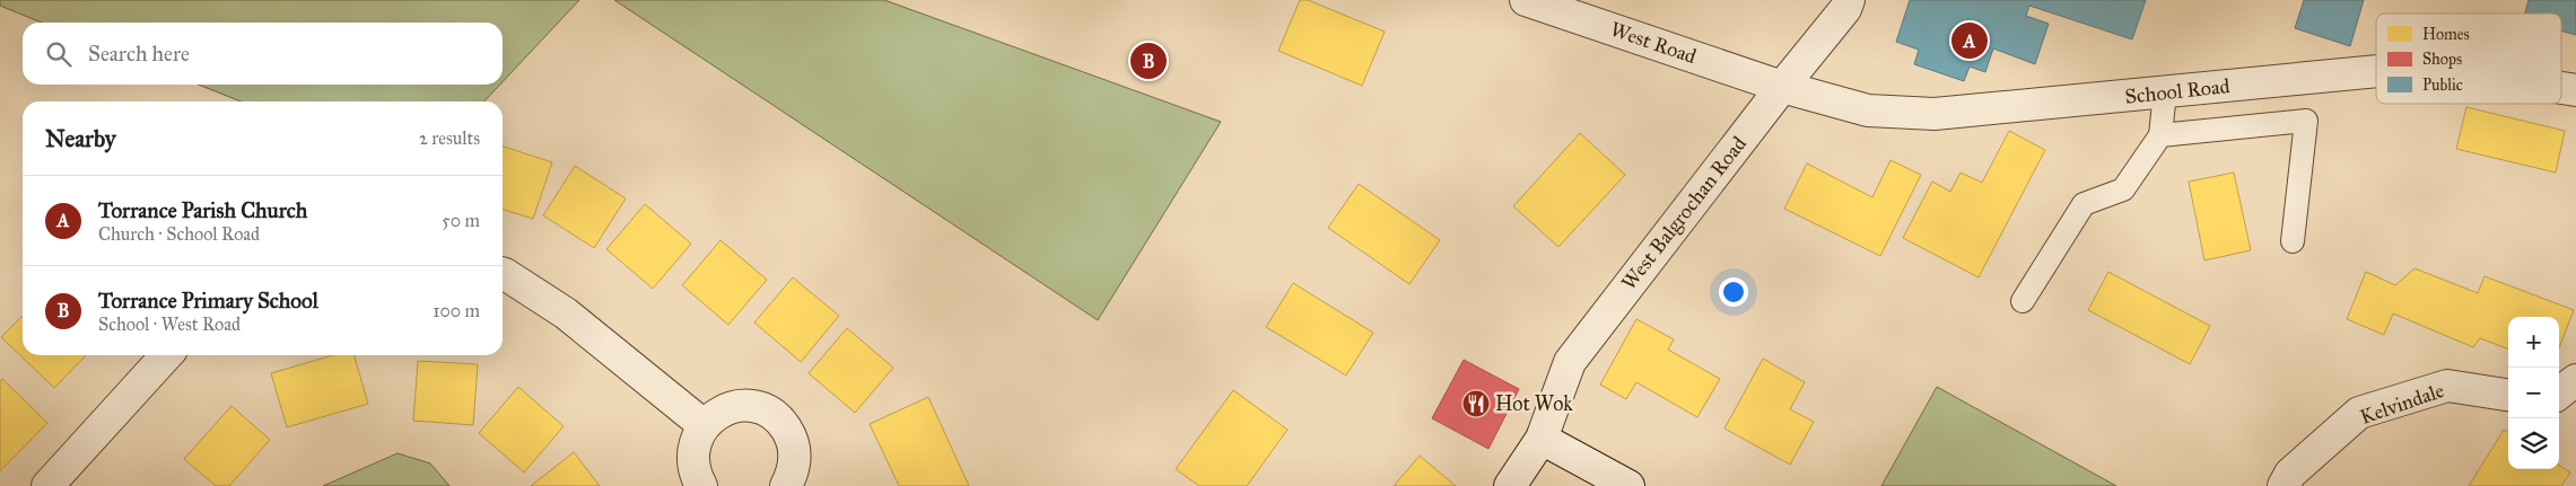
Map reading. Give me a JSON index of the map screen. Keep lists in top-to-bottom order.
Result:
{
  "streets": {
    "street": [
      "West Road",
      "School Road",
      "West Balgrochan Road",
      "Kelvindale"
    ]
  },
  "crossings": [
    ["West Road", "School Road"],
    ["West Road", "West Balgrochan Road"],
    ["School Road", "West Balgrochan Road"]
  ],
  "places": {
    "restaurant": ["Hot Wok"]
  },
  "legend": ["Homes", "Shops", "Public"],
  "page": {
    "pins": ["A", "B"],
    "search": "Search here",
    "heading": ["Nearby", "2 results"],
    "list": [
      {
        "mark": "A",
        "name": "Torrance Parish Church",
        "note": "Church · School Road",
        "value": "50 m"
      },
      {
        "mark": "B",
        "name": "Torrance Primary School",
        "note": "School · West Road",
        "value": "100 m"
      }
    ],
    "map_buttons": ["+", "−"]
  }
}
